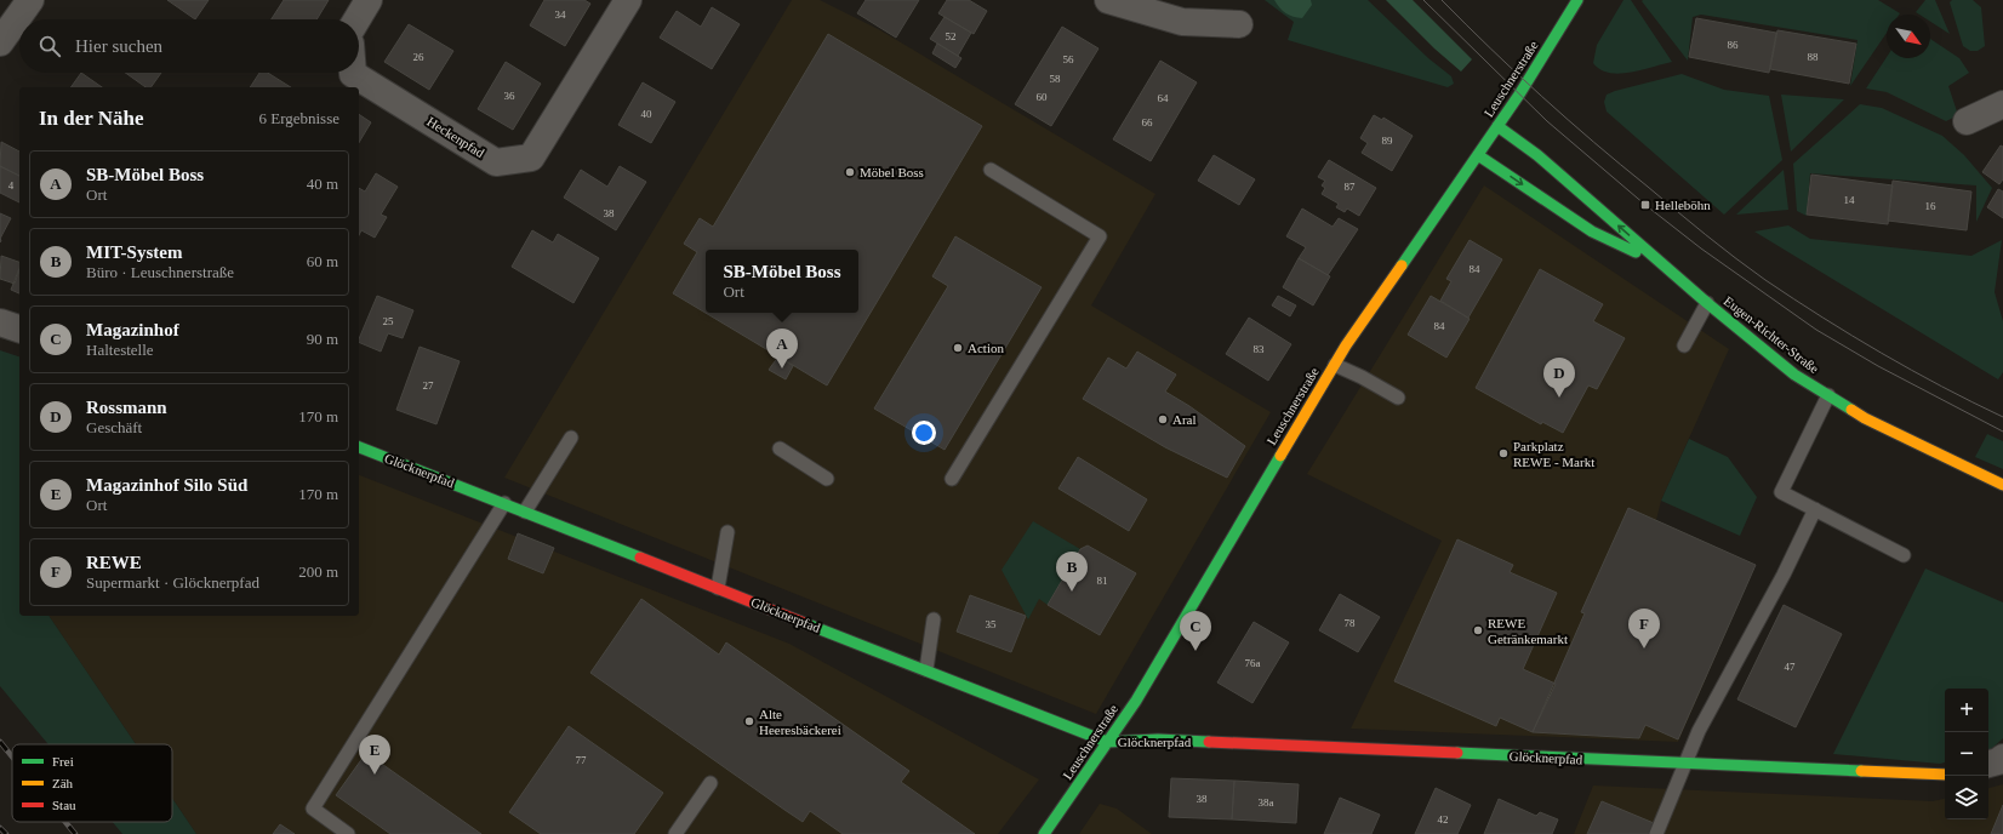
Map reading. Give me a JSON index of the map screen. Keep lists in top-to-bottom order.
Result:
{
  "streets": {
    "main road": ["Leuschnerstraße", "Eugen-Richter-Straße", "Glöcknerpfad"],
    "street": ["Heckenpfad"]
  },
  "crossings": [
    ["Leuschnerstraße", "Eugen-Richter-Straße"],
    ["Leuschnerstraße", "Glöcknerpfad"]
  ],
  "places": {
    "other": [
      "Möbel Boss",
      "Action",
      "Aral",
      "Parkplatz REWE - Markt",
      "REWE Getränkemarkt",
      "Alte Heeresbäckerei"
    ],
    "transit": ["Helleböhn"]
  },
  "house_numbers": [
    "34",
    "52",
    "86",
    "26",
    "88",
    "56",
    "58",
    "36",
    "60",
    "64",
    "40",
    "66",
    "89",
    "4",
    "87",
    "14",
    "16",
    "38",
    "84",
    "25",
    "84",
    "83",
    "27",
    "81",
    "78",
    "35",
    "76a",
    "47",
    "77",
    "38",
    "38a",
    "42"
  ],
  "legend": ["Frei", "Zäh", "Stau"],
  "north": "bottom right",
  "page": {
    "search": "Hier suchen",
    "heading": ["In der Nähe", "6 Ergebnisse"],
    "list": [
      {
        "mark": "A",
        "name": "SB-Möbel Boss",
        "note": "Ort",
        "value": "40 m"
      },
      {
        "mark": "B",
        "name": "MIT-System",
        "note": "Büro · Leuschnerstraße",
        "value": "60 m"
      },
      {
        "mark": "C",
        "name": "Magazinhof",
        "note": "Haltestelle",
        "value": "90 m"
      },
      {
        "mark": "D",
        "name": "Rossmann",
        "note": "Geschäft",
        "value": "170 m"
      },
      {
        "mark": "E",
        "name": "Magazinhof Silo Süd",
        "note": "Ort",
        "value": "170 m"
      },
      {
        "mark": "F",
        "name": "REWE",
        "note": "Supermarkt · Glöcknerpfad",
        "value": "200 m"
      }
    ],
    "popup": ["SB-Möbel Boss", "Ort"],
    "pins": [
      "A",
      "D",
      "B",
      "F",
      "C",
      "E"
    ],
    "map_buttons": ["+", "−"]
  }
}
